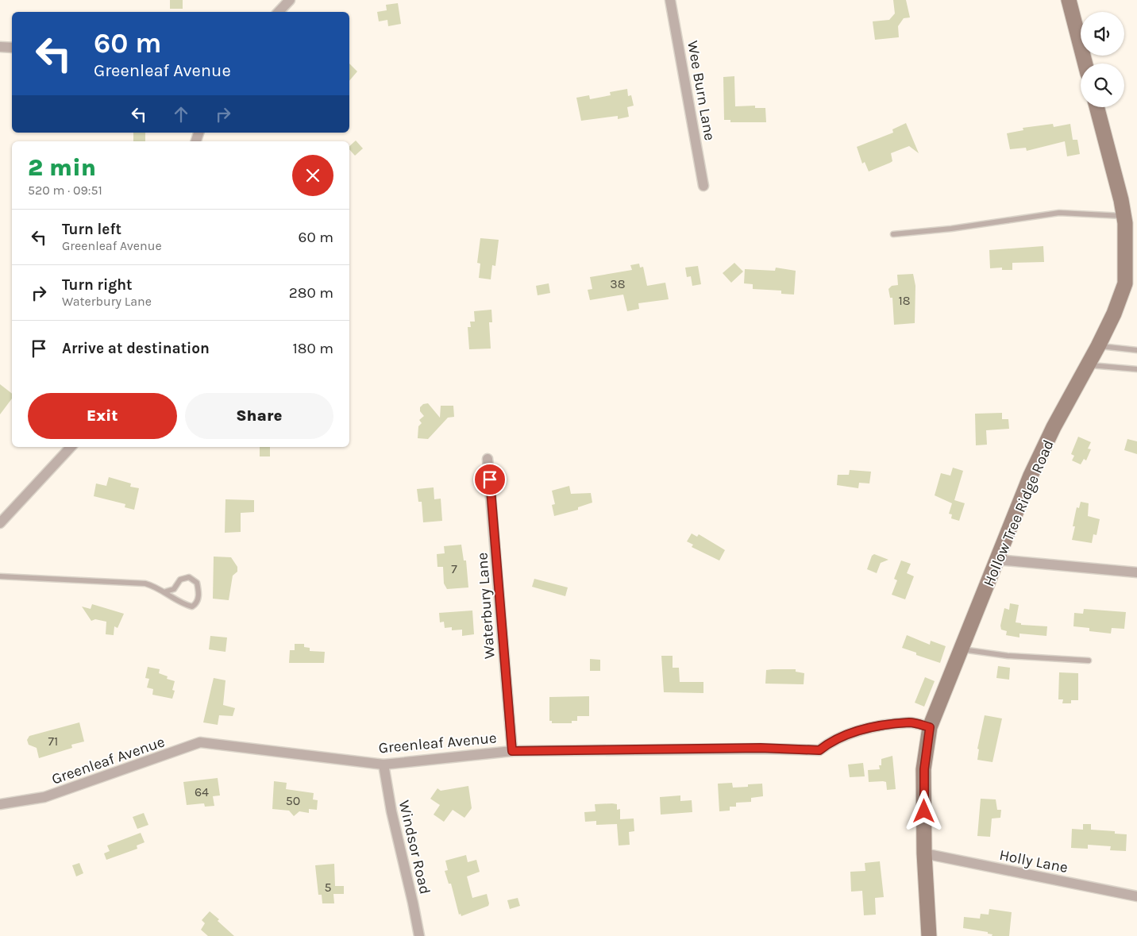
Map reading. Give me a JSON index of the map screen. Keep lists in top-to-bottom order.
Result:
{
  "streets": {
    "street": [
      "Wee Burn Lane",
      "Hollow Tree Ridge Road",
      "Waterbury Lane",
      "Greenleaf Avenue",
      "Windsor Road",
      "Holly Lane"
    ]
  },
  "crossings": [
    ["Hollow Tree Ridge Road", "Greenleaf Avenue"],
    ["Hollow Tree Ridge Road", "Holly Lane"],
    ["Waterbury Lane", "Greenleaf Avenue"],
    ["Greenleaf Avenue", "Windsor Road"]
  ],
  "house_numbers": [
    "38",
    "18",
    "7",
    "71",
    "64",
    "50",
    "5"
  ],
  "page": {
    "turn": ["60 m", "Greenleaf Avenue"],
    "heading": ["2 min", "520 m · 09:51"],
    "list": [
      {
        "name": "Turn left",
        "note": "Greenleaf Avenue",
        "value": "60 m"
      },
      {
        "name": "Turn right",
        "note": "Waterbury Lane",
        "value": "280 m"
      },
      {
        "name": "Arrive at destination",
        "value": "180 m"
      }
    ],
    "buttons": ["Exit", "Share"]
  }
}
